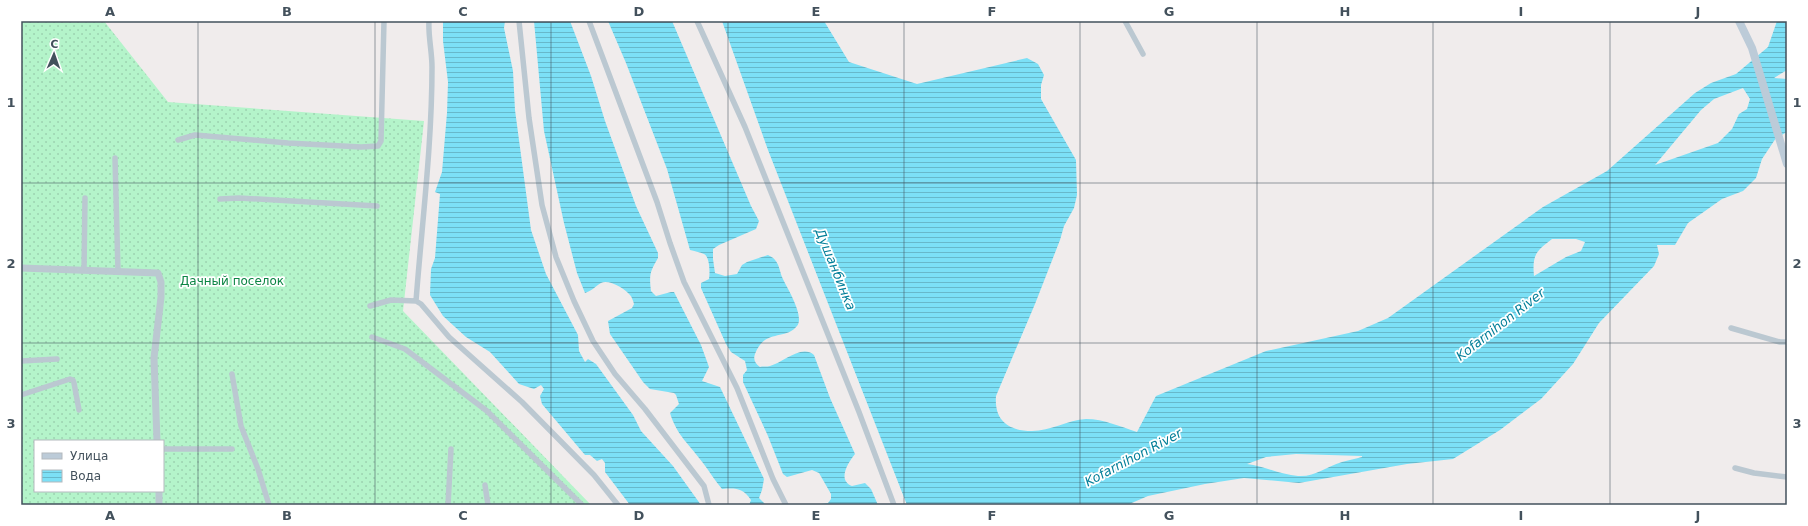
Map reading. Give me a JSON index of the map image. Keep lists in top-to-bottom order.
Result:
{
  "water": ["Душанбинка", "Kofarnihon River"],
  "parks": ["Дачный поселок"],
  "legend": ["Улица", "Вода"],
  "north": "top",
  "grid": {
    "columns": [
      "A",
      "B",
      "C",
      "D",
      "E",
      "F",
      "G",
      "H",
      "I",
      "J"
    ],
    "rows": ["1", "2", "3"]
  }
}
